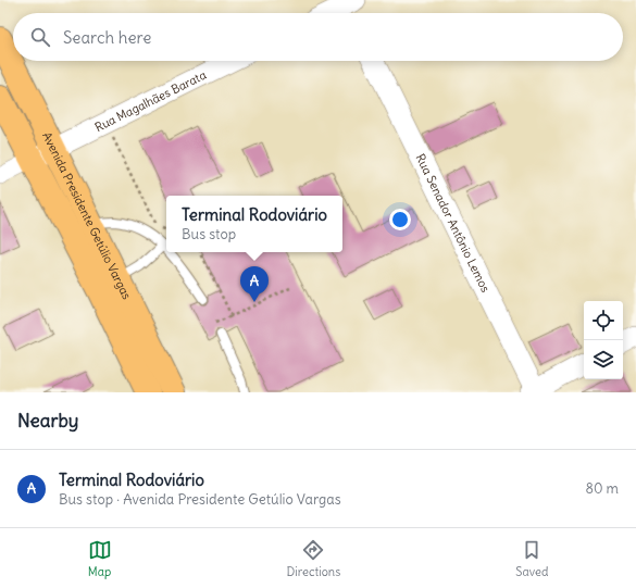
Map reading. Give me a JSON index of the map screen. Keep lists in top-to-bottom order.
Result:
{
  "streets": {
    "highway": ["Avenida Presidente Getúlio Vargas"],
    "street": ["Rua Magalhães Barata", "Rua Senador Antônio Lemos"]
  },
  "crossings": [
    ["Rua Magalhães Barata", "Avenida Presidente Getúlio Vargas"]
  ],
  "page": {
    "search": "Search here",
    "popup": ["Terminal Rodoviário", "Bus stop"],
    "pins": "A",
    "heading": "Nearby",
    "list": [
      {
        "mark": "A",
        "name": "Terminal Rodoviário",
        "note": "Bus stop · Avenida Presidente Getúlio Vargas",
        "value": "80 m"
      }
    ],
    "nav": ["Map", "Directions", "Saved"]
  }
}
